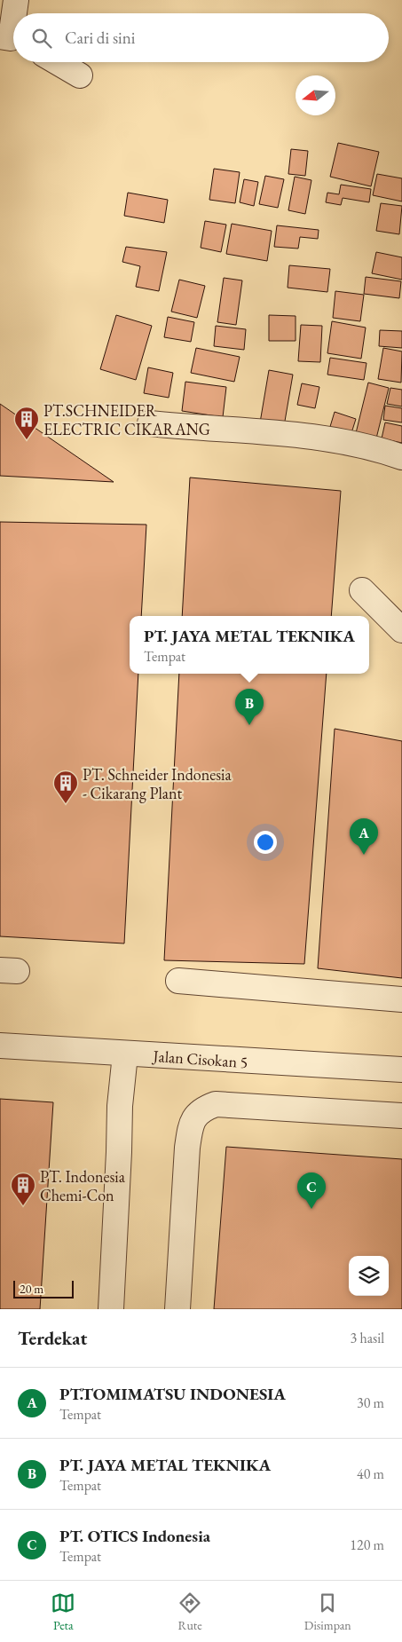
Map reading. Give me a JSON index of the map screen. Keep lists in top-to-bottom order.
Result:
{
  "streets": {
    "street": ["Jalan Cisokan 5"]
  },
  "places": {
    "building": ["PT.SCHNEIDER ELECTRIC CIKARANG", "PT. Schneider Indonesia - Cikarang Plant", "PT. Indonesia Chemi-Con"]
  },
  "scale_bar": "20 m",
  "north": "left",
  "page": {
    "search": "Cari di sini",
    "popup": ["PT. JAYA METAL TEKNIKA", "Tempat"],
    "pins": ["B", "A", "C"],
    "scale": "20 m",
    "heading": ["Terdekat", "3 hasil"],
    "list": [
      {
        "mark": "A",
        "name": "PT.TOMIMATSU INDONESIA",
        "note": "Tempat",
        "value": "30 m"
      },
      {
        "mark": "B",
        "name": "PT. JAYA METAL TEKNIKA",
        "note": "Tempat",
        "value": "40 m"
      },
      {
        "mark": "C",
        "name": "PT. OTICS Indonesia",
        "note": "Tempat",
        "value": "120 m"
      }
    ],
    "nav": ["Peta", "Rute", "Disimpan"]
  }
}
